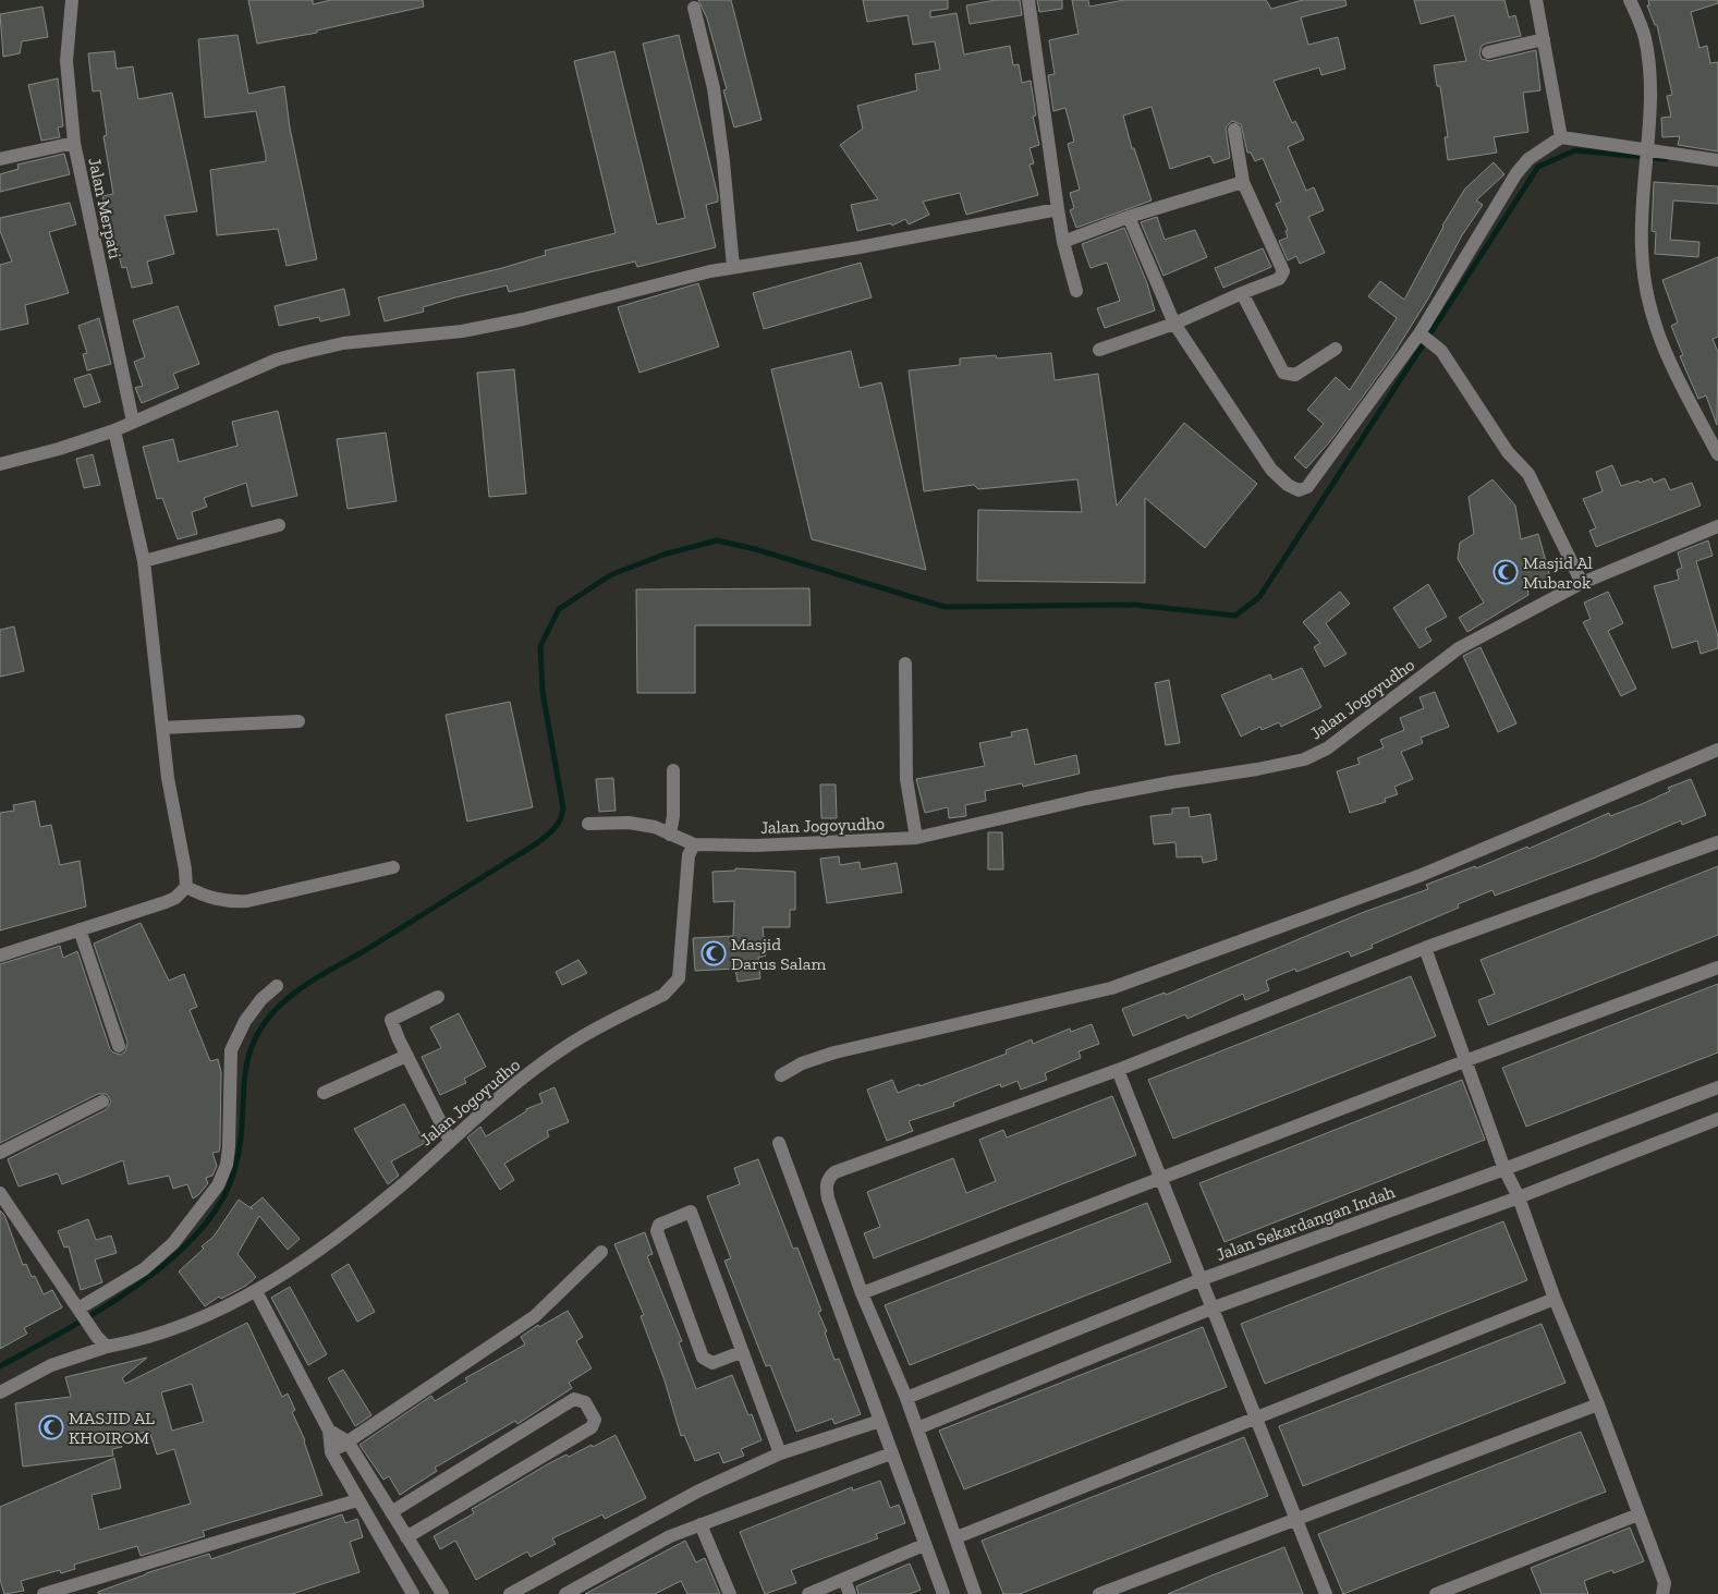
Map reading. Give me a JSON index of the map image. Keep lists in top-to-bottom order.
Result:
{
  "streets": {
    "street": ["Jalan Merpati", "Jalan Jogoyudho", "Jalan Sekardangan Indah"]
  },
  "places": {
    "mosque": ["Masjid Al Mubarok", "Masjid Darus Salam", "MASJID AL KHOIROM"]
  }
}
